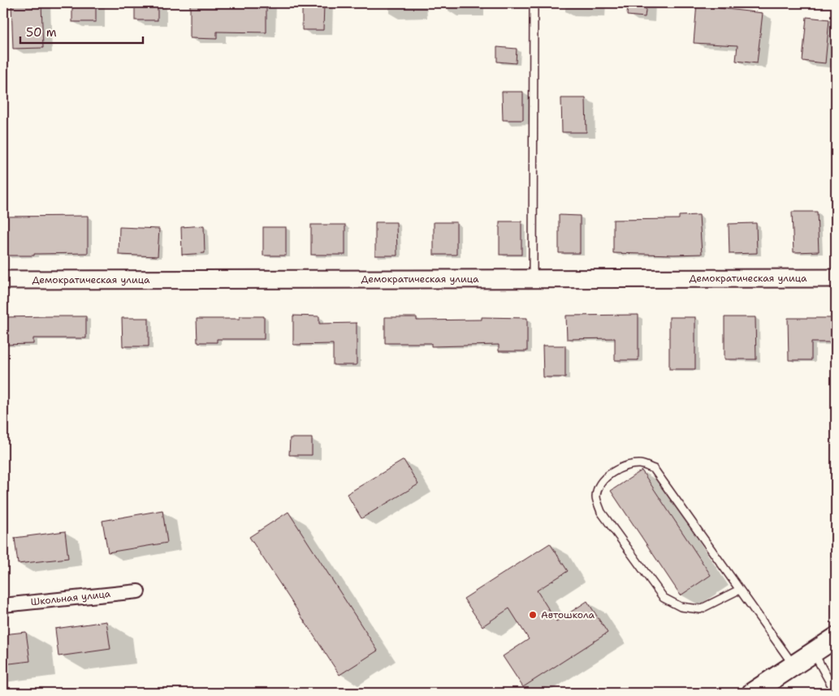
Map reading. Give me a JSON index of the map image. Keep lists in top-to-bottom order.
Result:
{
  "streets": {
    "street": ["Демократическая улица", "Школьная улица"]
  },
  "places": ["Автошкола"],
  "scale_bar": "50 m"
}
